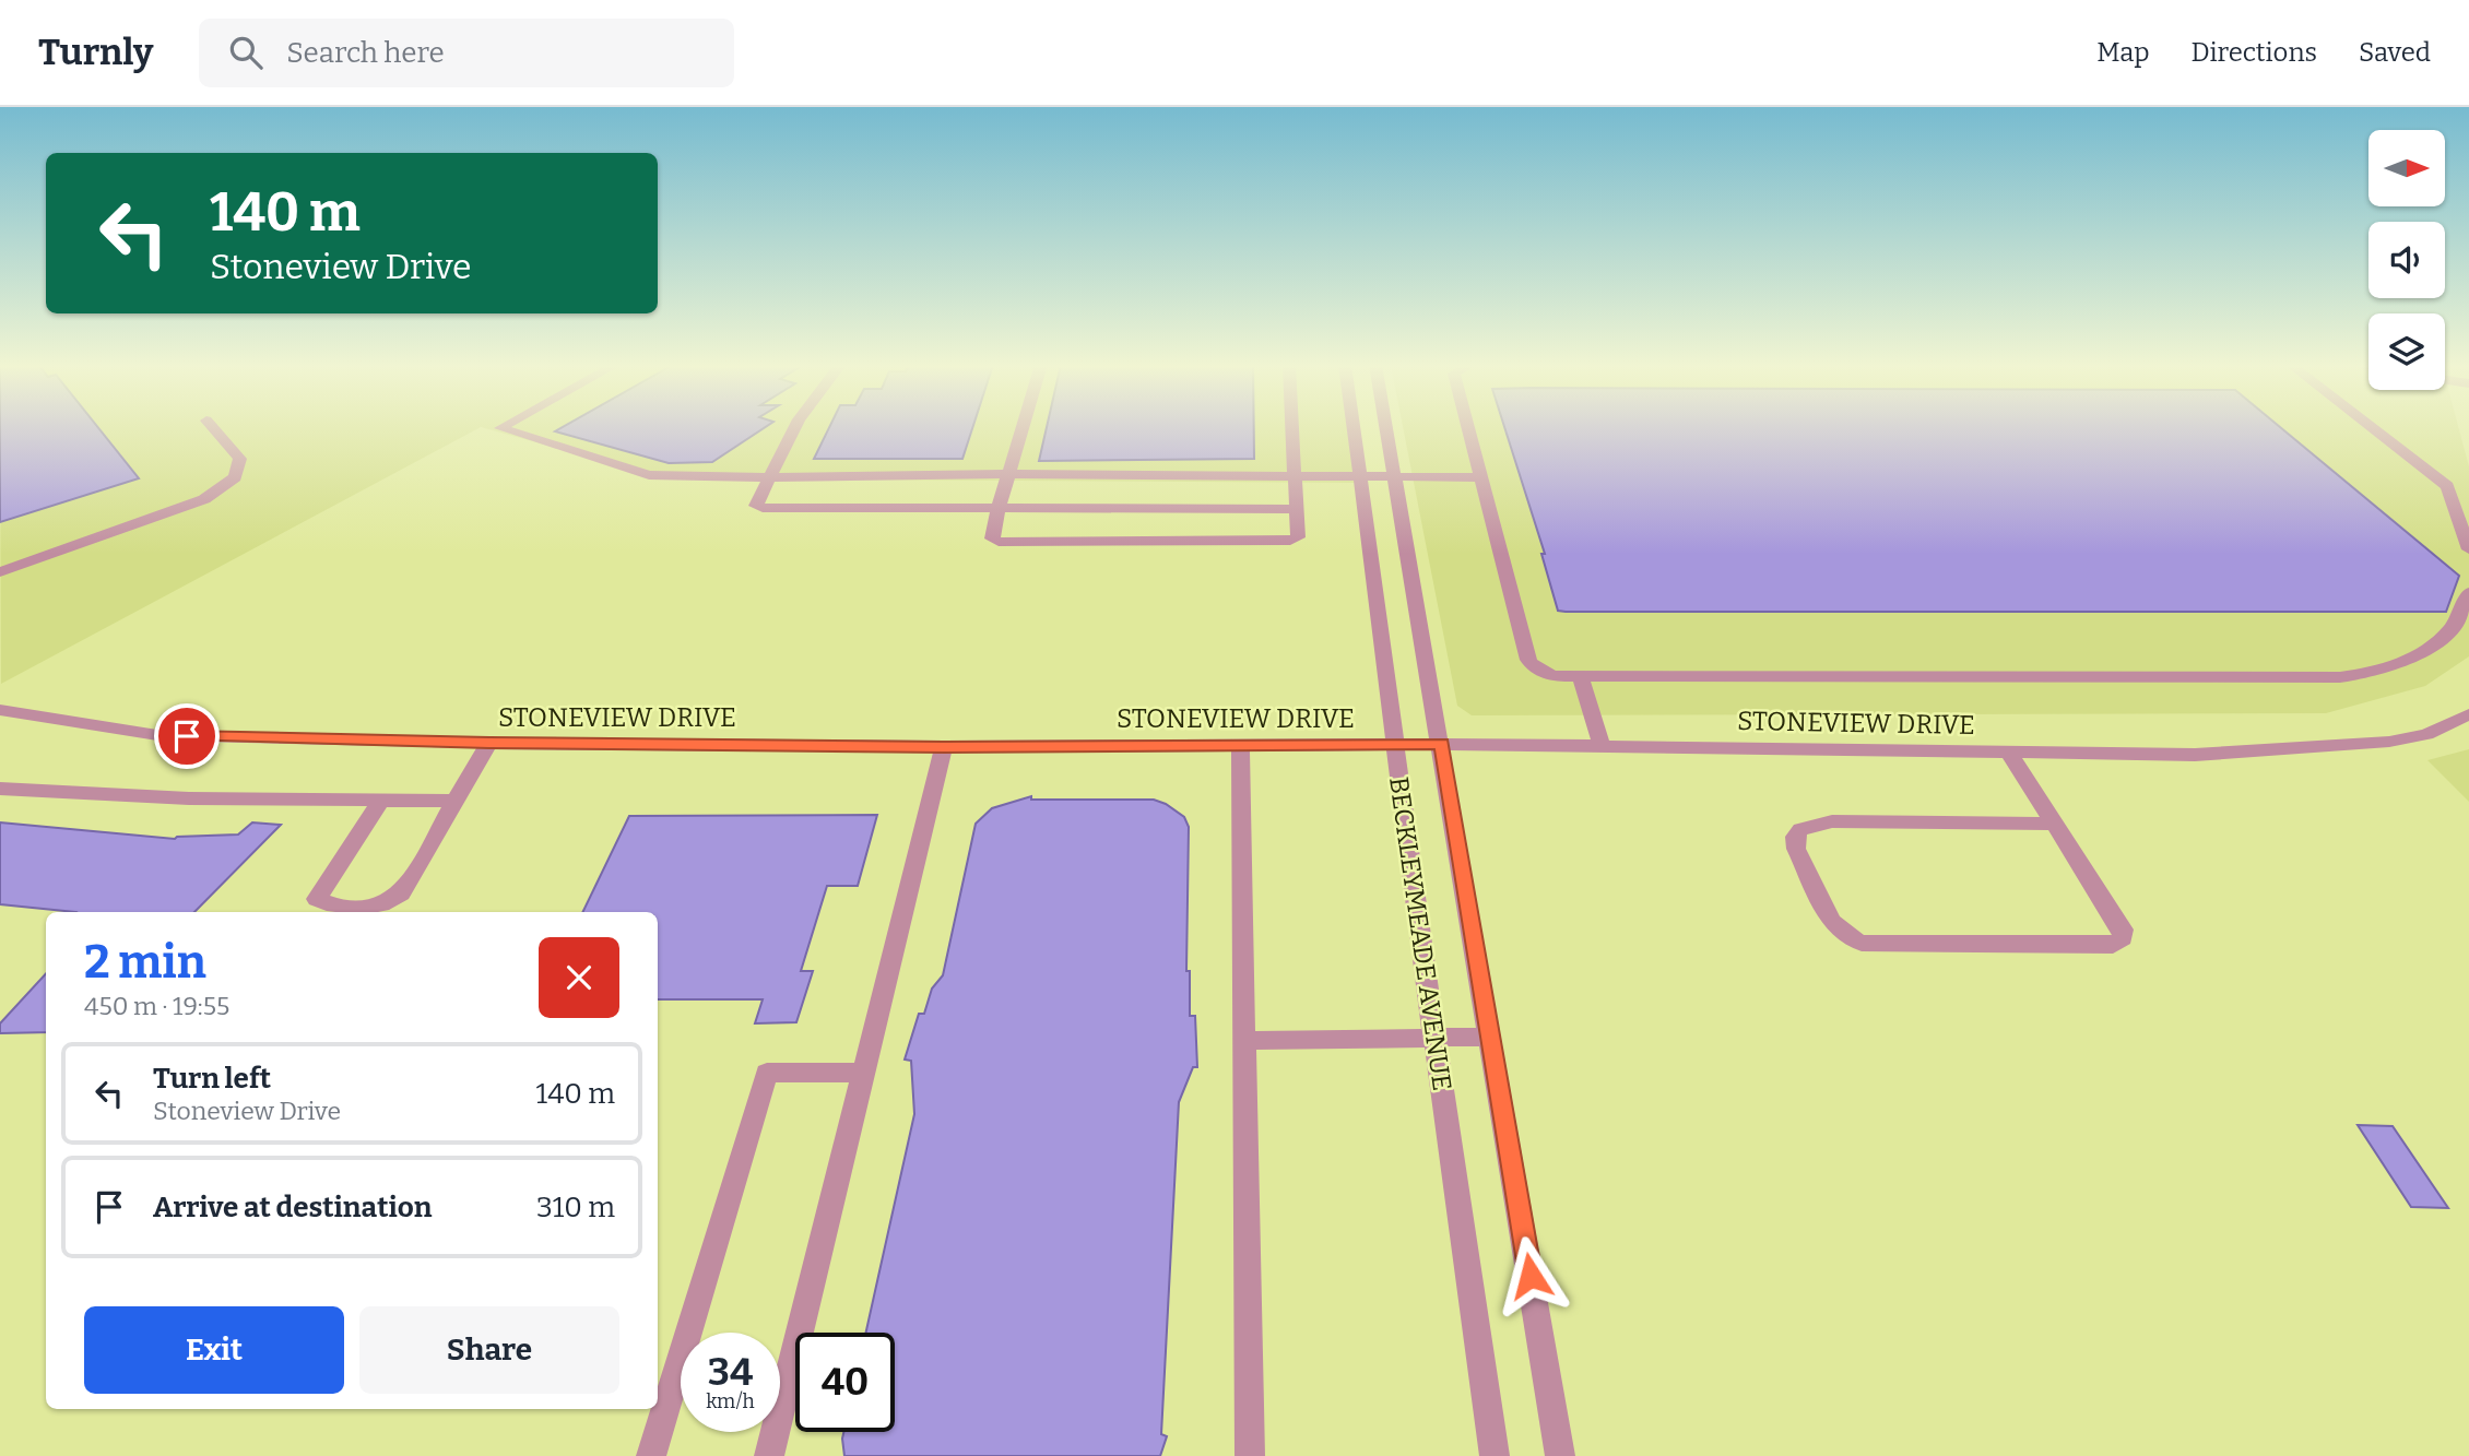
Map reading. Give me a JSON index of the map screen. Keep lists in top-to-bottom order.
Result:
{
  "streets": {
    "street": ["STONEVIEW DRIVE", "BECKLEYMEADE AVENUE"]
  },
  "crossings": [
    ["STONEVIEW DRIVE", "BECKLEYMEADE AVENUE"]
  ],
  "north": "right",
  "page": {
    "header": "Turnly",
    "search": "Search here",
    "nav": ["Map", "Directions", "Saved"],
    "turn": ["140 m", "Stoneview Drive"],
    "heading": ["2 min", "450 m · 19:55"],
    "list": [
      {
        "name": "Turn left",
        "note": "Stoneview Drive",
        "value": "140 m"
      },
      {
        "name": "Arrive at destination",
        "value": "310 m"
      }
    ],
    "buttons": ["Exit", "Share"],
    "speed": "34 km/h",
    "limit": "40"
  }
}
